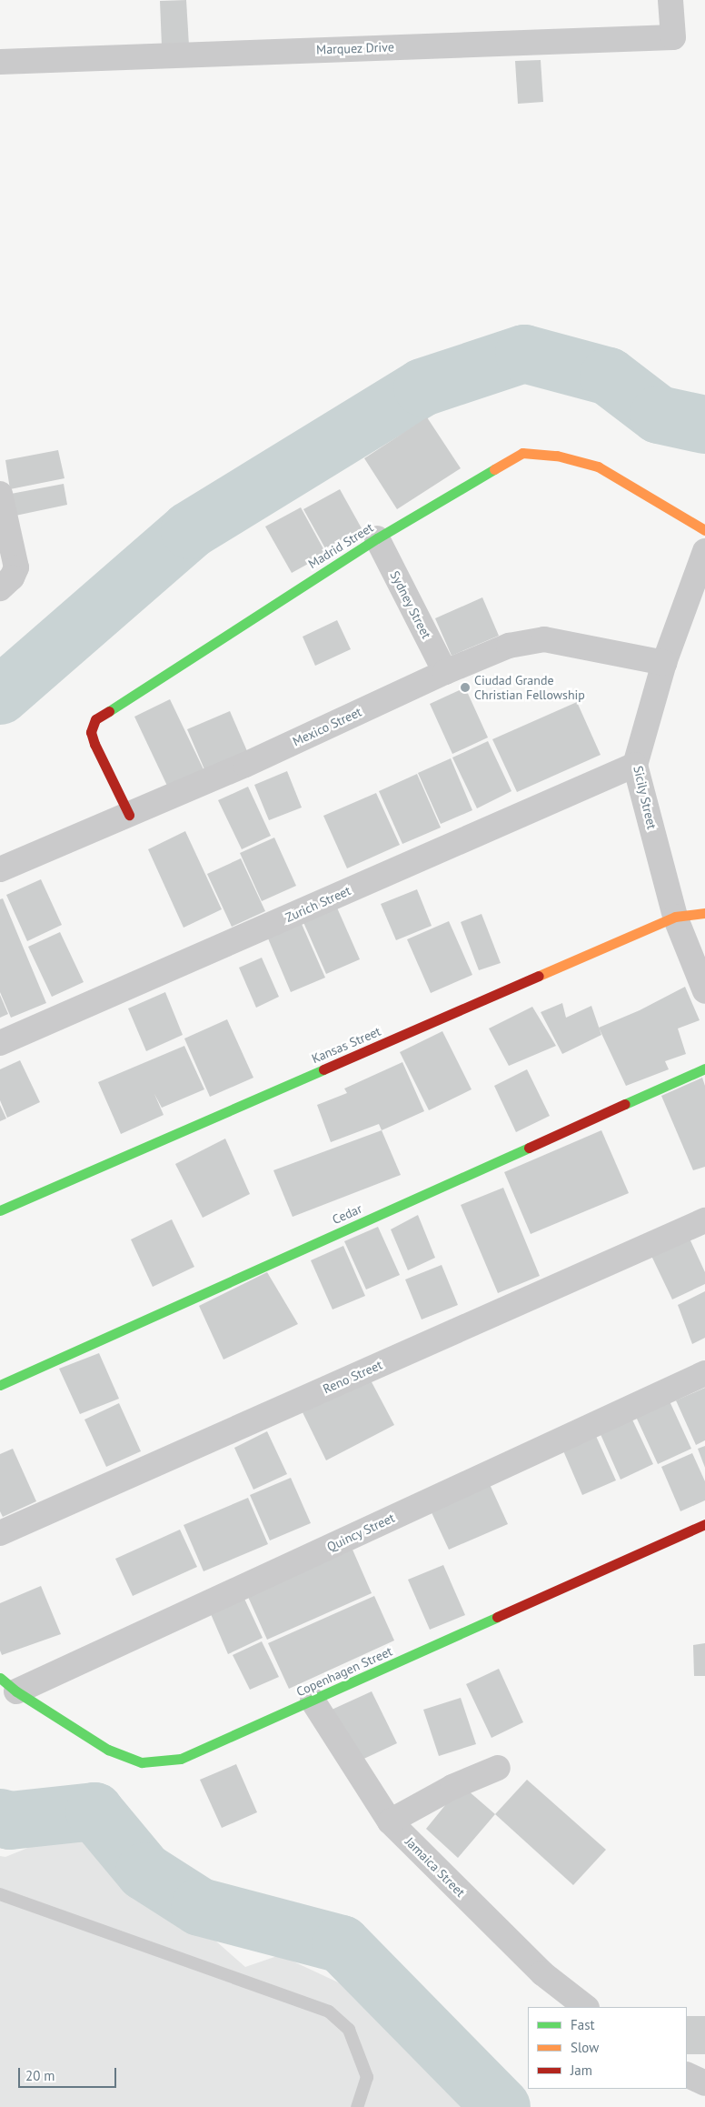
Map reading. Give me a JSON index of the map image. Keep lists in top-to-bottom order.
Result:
{
  "streets": {
    "street": [
      "Marquez Drive",
      "Madrid Street",
      "Sydney Street",
      "Mexico Street",
      "Sicily Street",
      "Zurich Street",
      "Kansas Street",
      "Cedar",
      "Reno Street",
      "Quincy Street",
      "Copenhagen Street",
      "Jamaica Street"
    ]
  },
  "crossings": [
    ["Madrid Street", "Sydney Street"],
    ["Madrid Street", "Mexico Street"],
    ["Sydney Street", "Mexico Street"],
    ["Mexico Street", "Sicily Street"],
    ["Sicily Street", "Zurich Street"],
    ["Sicily Street", "Kansas Street"],
    ["Quincy Street", "Copenhagen Street"],
    ["Copenhagen Street", "Jamaica Street"]
  ],
  "places": ["Ciudad Grande Christian Fellowship"],
  "legend": ["Fast", "Slow", "Jam"],
  "scale_bar": "20 m"
}
